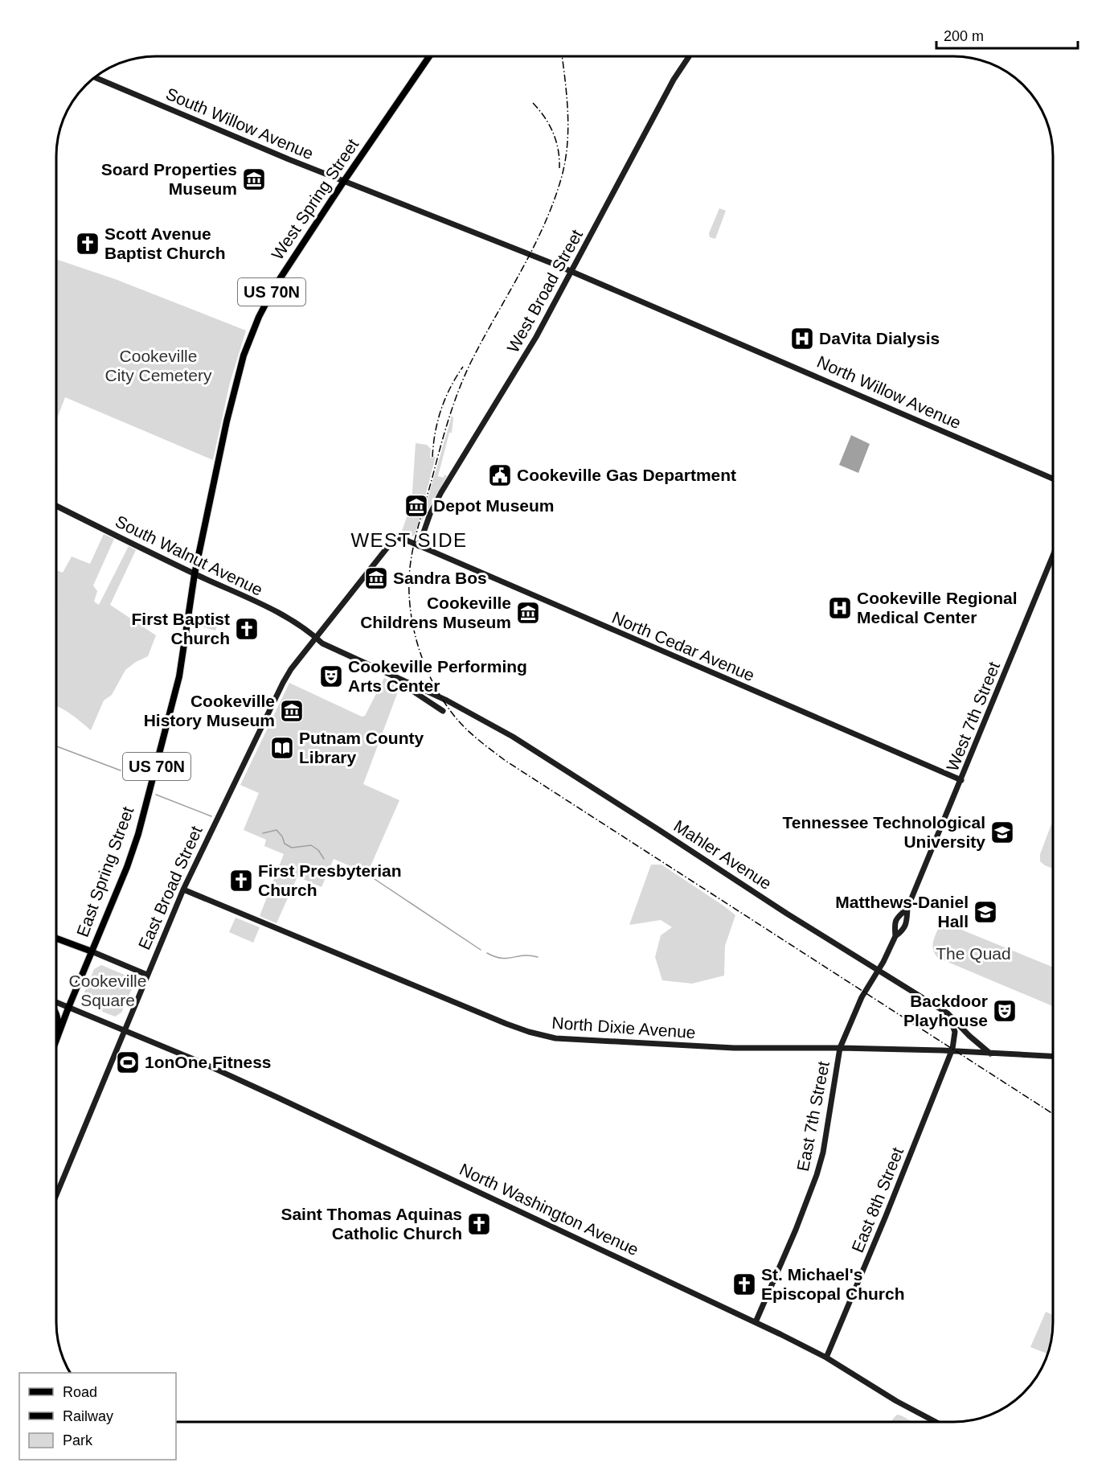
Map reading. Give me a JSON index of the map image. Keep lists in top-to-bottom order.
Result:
{
  "streets": {
    "main road": ["West Spring Street", "US 70N", "East Spring Street"],
    "street": [
      "South Willow Avenue",
      "West Broad Street",
      "North Willow Avenue",
      "South Walnut Avenue",
      "North Cedar Avenue",
      "West 7th Street",
      "Mahler Avenue",
      "East Broad Street",
      "North Dixie Avenue",
      "East 7th Street",
      "East 8th Street",
      "North Washington Avenue"
    ]
  },
  "crossings": [
    ["South Willow Avenue", "West Spring Street"],
    ["South Willow Avenue", "West Broad Street"],
    ["South Willow Avenue", "North Willow Avenue"],
    ["West Spring Street", "South Walnut Avenue"],
    ["West Spring Street", "East Spring Street"],
    ["West Broad Street", "North Willow Avenue"],
    ["West Broad Street", "North Cedar Avenue"],
    ["South Walnut Avenue", "North Cedar Avenue"],
    ["South Walnut Avenue", "Mahler Avenue"],
    ["South Walnut Avenue", "East Spring Street"],
    ["South Walnut Avenue", "East Broad Street"],
    ["North Cedar Avenue", "West 7th Street"],
    ["North Cedar Avenue", "East Broad Street"],
    ["West 7th Street", "Mahler Avenue"],
    ["West 7th Street", "East 7th Street"],
    ["Mahler Avenue", "North Dixie Avenue"],
    ["Mahler Avenue", "East 7th Street"],
    ["East Spring Street", "North Washington Avenue"],
    ["East Broad Street", "North Dixie Avenue"],
    ["East Broad Street", "North Washington Avenue"],
    ["North Dixie Avenue", "East 7th Street"],
    ["North Dixie Avenue", "East 8th Street"],
    ["East 7th Street", "North Washington Avenue"],
    ["East 8th Street", "North Washington Avenue"]
  ],
  "districts": ["WEST SIDE"],
  "parks": ["Cookeville City Cemetery", "The Quad", "Cookeville Square"],
  "places": {
    "museum": [
      "Soard Properties Museum",
      "Depot Museum",
      "Sandra Bos",
      "Cookeville Childrens Museum",
      "Cookeville History Museum"
    ],
    "church": [
      "Scott Avenue Baptist Church",
      "First Baptist Church",
      "First Presbyterian Church",
      "Saint Thomas Aquinas Catholic Church",
      "St. Michael's Episcopal Church"
    ],
    "hospital": ["DaVita Dialysis", "Cookeville Regional Medical Center"],
    "public building": ["Cookeville Gas Department"],
    "theatre": ["Cookeville Performing Arts Center", "Backdoor Playhouse"],
    "library": ["Putnam County Library"],
    "school or university": ["Tennessee Technological University", "Matthews-Daniel Hall"],
    "sports": ["1onOne Fitness"]
  },
  "legend": ["Road", "Railway", "Park"],
  "scale_bar": "200 m"
}
